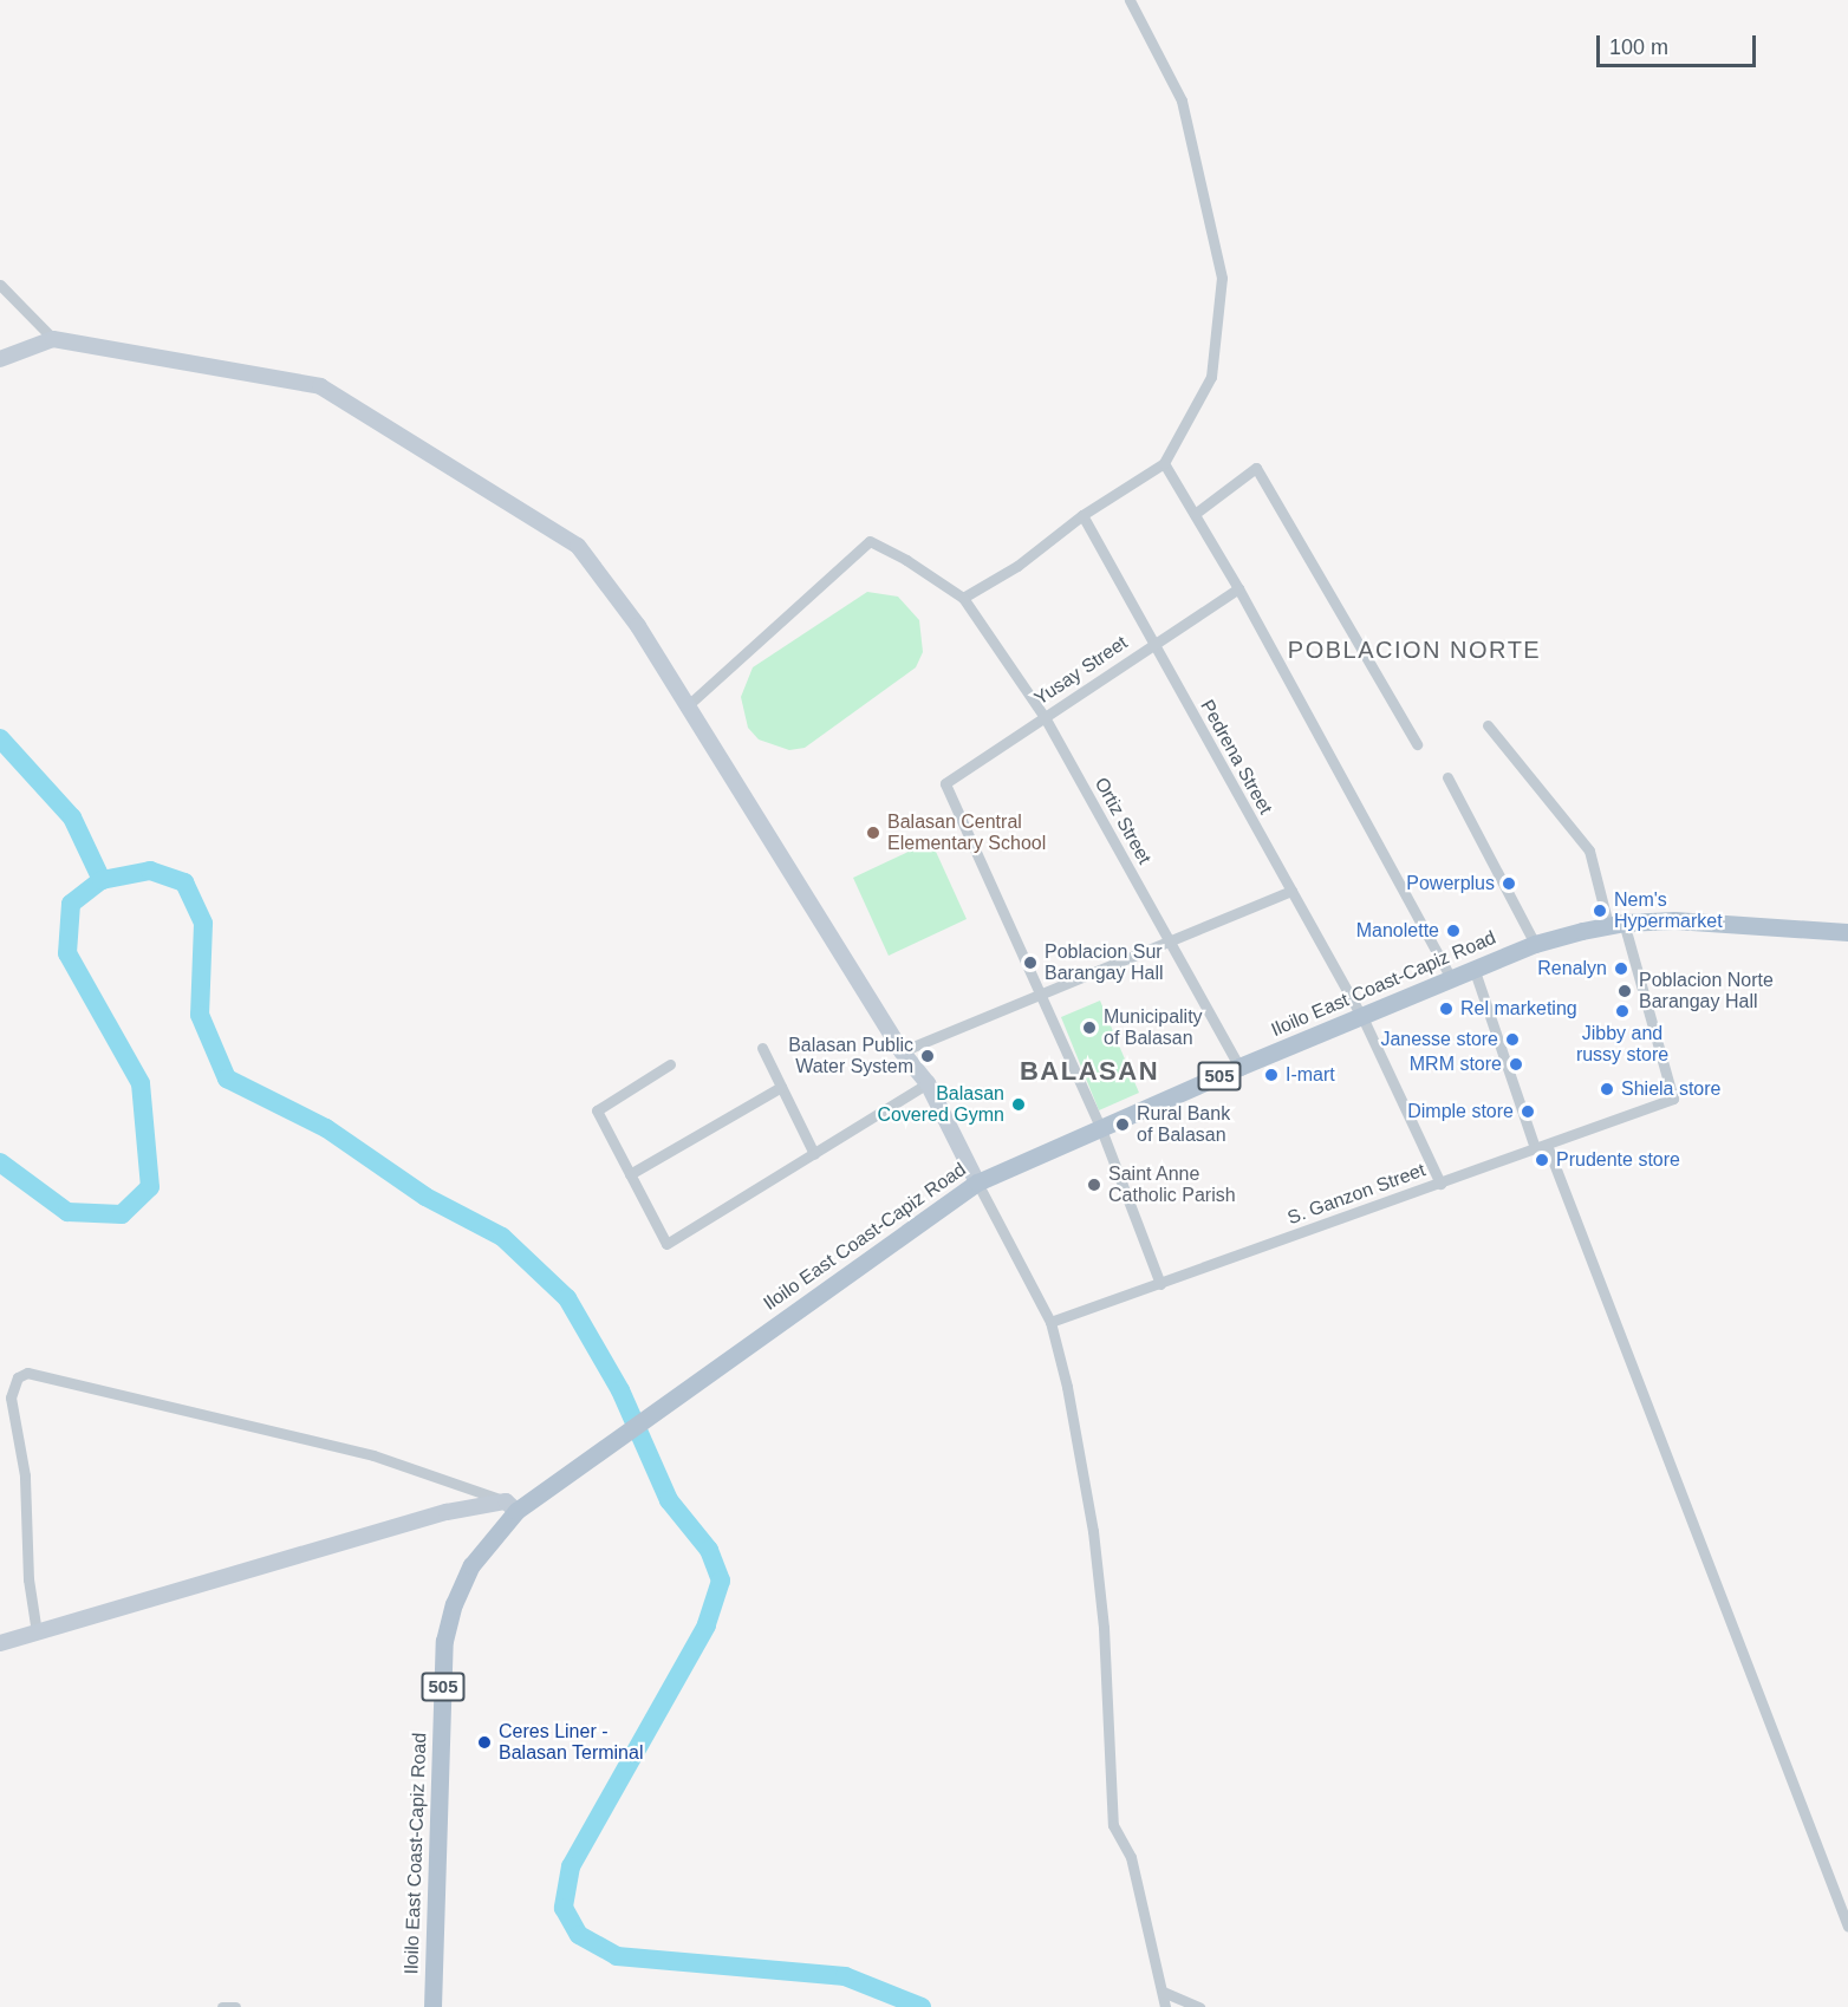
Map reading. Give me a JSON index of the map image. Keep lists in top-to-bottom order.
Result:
{
  "streets": {
    "main road": ["Iloilo East Coast-Capiz Road", "505"],
    "street": [
      "Yusay Street",
      "Pedrena Street",
      "Ortiz Street",
      "S. Ganzon Street"
    ]
  },
  "crossings": [
    ["Yusay Street", "Pedrena Street"],
    ["Yusay Street", "Ortiz Street"],
    ["Pedrena Street", "Iloilo East Coast-Capiz Road"],
    ["Pedrena Street", "S. Ganzon Street"],
    ["Ortiz Street", "Iloilo East Coast-Capiz Road"],
    ["Iloilo East Coast-Capiz Road", "S. Ganzon Street"]
  ],
  "districts": ["POBLACION NORTE", "BALASAN"],
  "places": [
    "Balasan Central Elementary School",
    "Powerplus",
    "Nem's Hypermarket",
    "Manolette",
    "Poblacion Sur Barangay Hall",
    "Renalyn",
    "Poblacion Norte Barangay Hall",
    "Rel marketing",
    "Jibby and russy store",
    "Municipality of Balasan",
    "Janesse store",
    "Balasan Public Water System",
    "MRM store",
    "I-mart",
    "Shiela store",
    "Balasan Covered Gymn",
    "Dimple store",
    "Rural Bank of Balasan",
    "Prudente store",
    "Saint Anne Catholic Parish",
    "Ceres Liner - Balasan Terminal"
  ],
  "scale_bar": "100 m"
}
